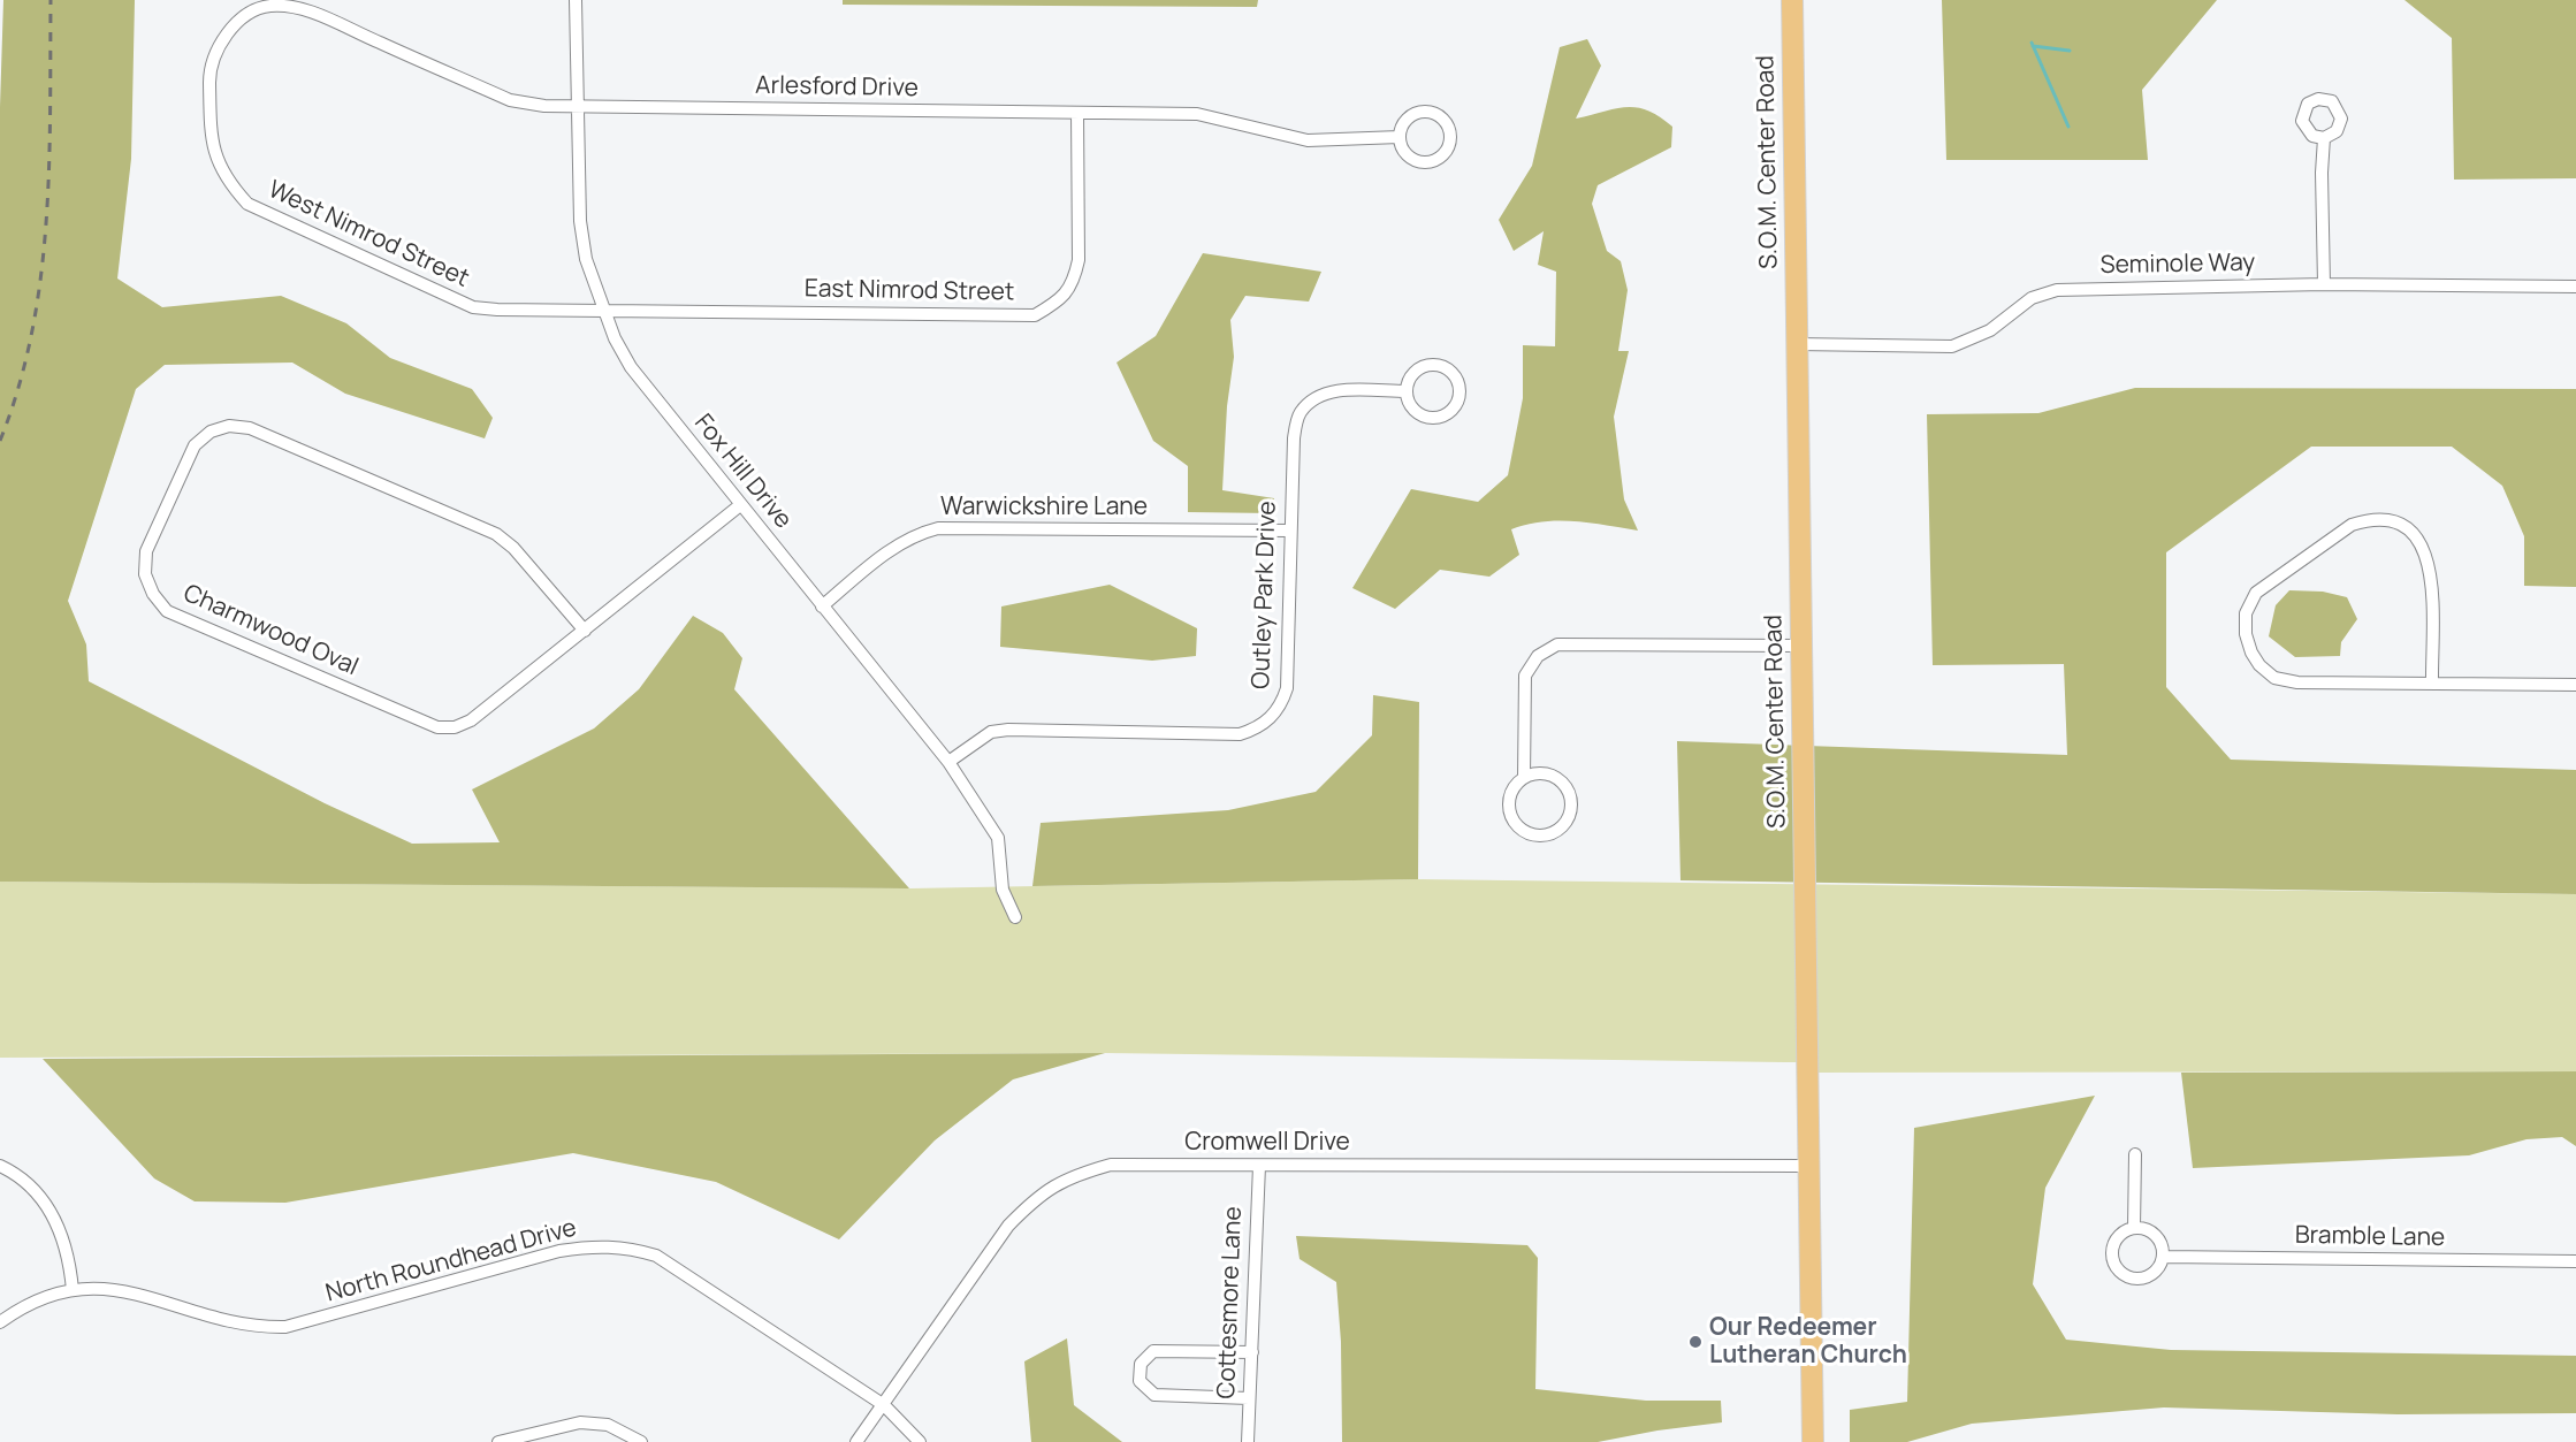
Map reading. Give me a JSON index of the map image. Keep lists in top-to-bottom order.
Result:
{
  "streets": {
    "main road": ["S.O.M. Center Road"],
    "street": [
      "Arlesford Drive",
      "West Nimrod Street",
      "Seminole Way",
      "East Nimrod Street",
      "Fox Hill Drive",
      "Warwickshire Lane",
      "Outley Park Drive",
      "Charmwood Oval",
      "Cromwell Drive",
      "Bramble Lane",
      "North Roundhead Drive",
      "Cottesmore Lane"
    ]
  },
  "crossings": [
    ["Arlesford Drive", "West Nimrod Street"],
    ["Arlesford Drive", "East Nimrod Street"],
    ["Arlesford Drive", "Fox Hill Drive"],
    ["S.O.M. Center Road", "Seminole Way"],
    ["S.O.M. Center Road", "Cromwell Drive"],
    ["West Nimrod Street", "East Nimrod Street"],
    ["West Nimrod Street", "Fox Hill Drive"],
    ["East Nimrod Street", "Fox Hill Drive"],
    ["Fox Hill Drive", "Warwickshire Lane"],
    ["Fox Hill Drive", "Outley Park Drive"],
    ["Fox Hill Drive", "Charmwood Oval"],
    ["Warwickshire Lane", "Outley Park Drive"],
    ["Cromwell Drive", "North Roundhead Drive"],
    ["Cromwell Drive", "Cottesmore Lane"]
  ],
  "places": ["Our Redeemer Lutheran Church"]
}
